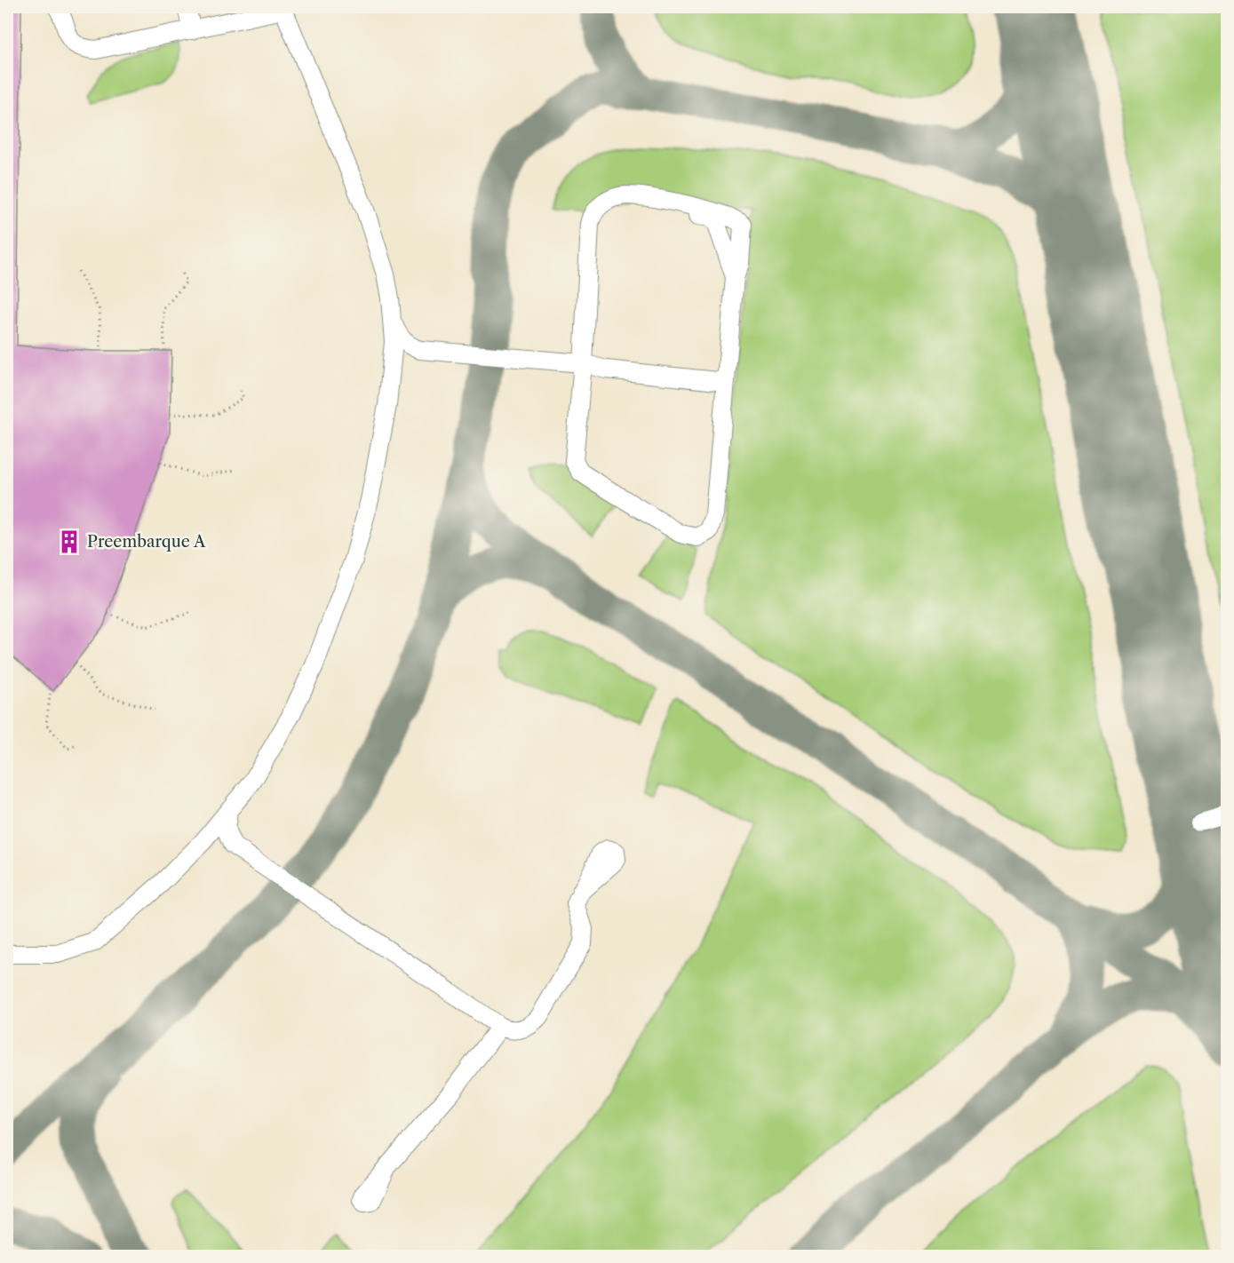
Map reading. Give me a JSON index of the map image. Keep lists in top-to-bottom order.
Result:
{
  "places": {
    "building": ["Preembarque A"]
  }
}
